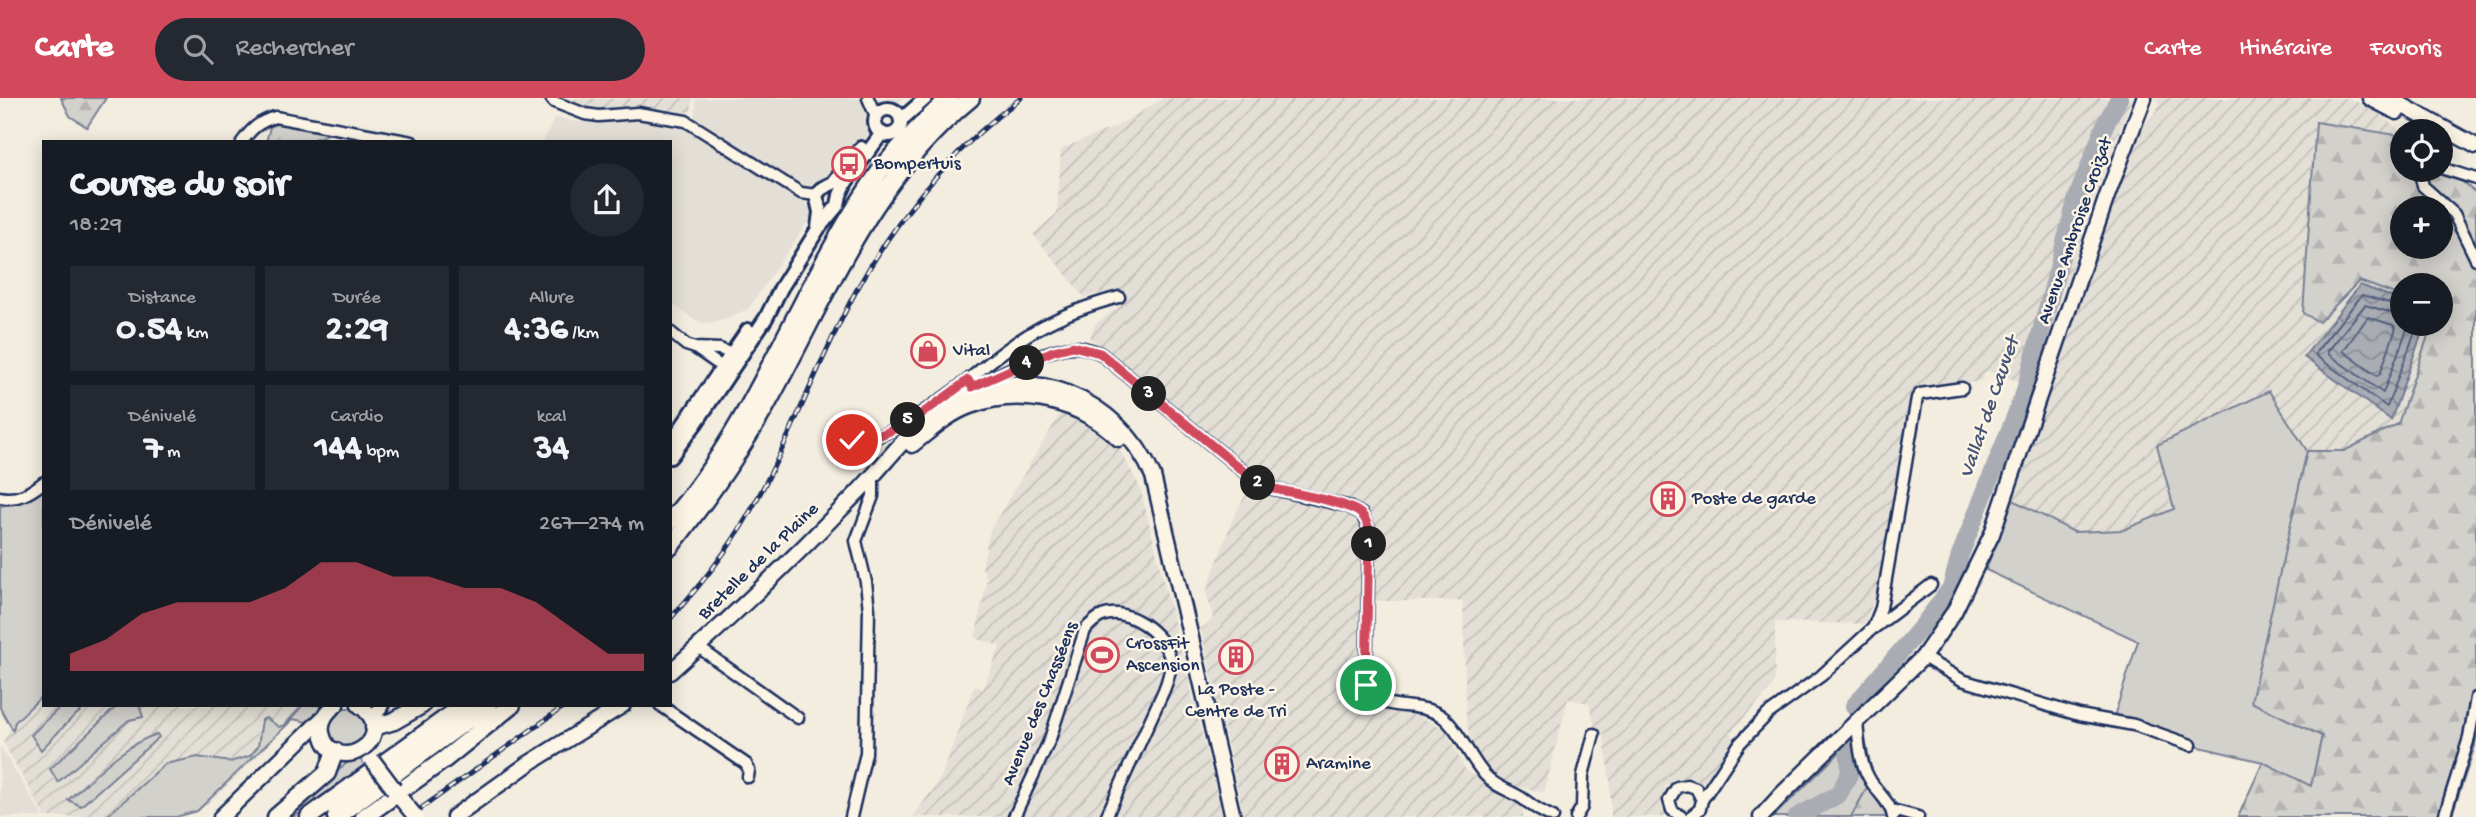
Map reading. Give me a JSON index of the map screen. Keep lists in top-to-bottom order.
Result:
{
  "streets": {
    "main road": ["Avenue Ambroise Croizat", "Bretelle de la Plaine"],
    "street": ["Avenue des Chasséens"]
  },
  "water": ["Vallat de Cauvet"],
  "places": {
    "bus stop": ["Bompertuis"],
    "shop": ["Vital"],
    "building": ["Poste de garde", "La Poste - Centre de Tri", "Aramine"],
    "sports": ["CrossFit Ascension"]
  },
  "page": {
    "header": "Carte",
    "search": "Rechercher",
    "nav": ["Carte", "Itinéraire", "Favoris"],
    "map_buttons": ["+", "−"],
    "heading": ["Course du soir", "18:29"],
    "stats": [
      ["Distance", "0.54 km"],
      ["Durée", "2:29"],
      ["Allure", "4:36 /km"],
      ["Dénivelé", "7 m"],
      ["Cardio", "144 bpm"],
      ["kcal", "34"]
    ],
    "pins": [
      "4",
      "3",
      "5",
      "2",
      "1"
    ],
    "chart": ["Dénivelé", "267–274 m"]
  }
}
